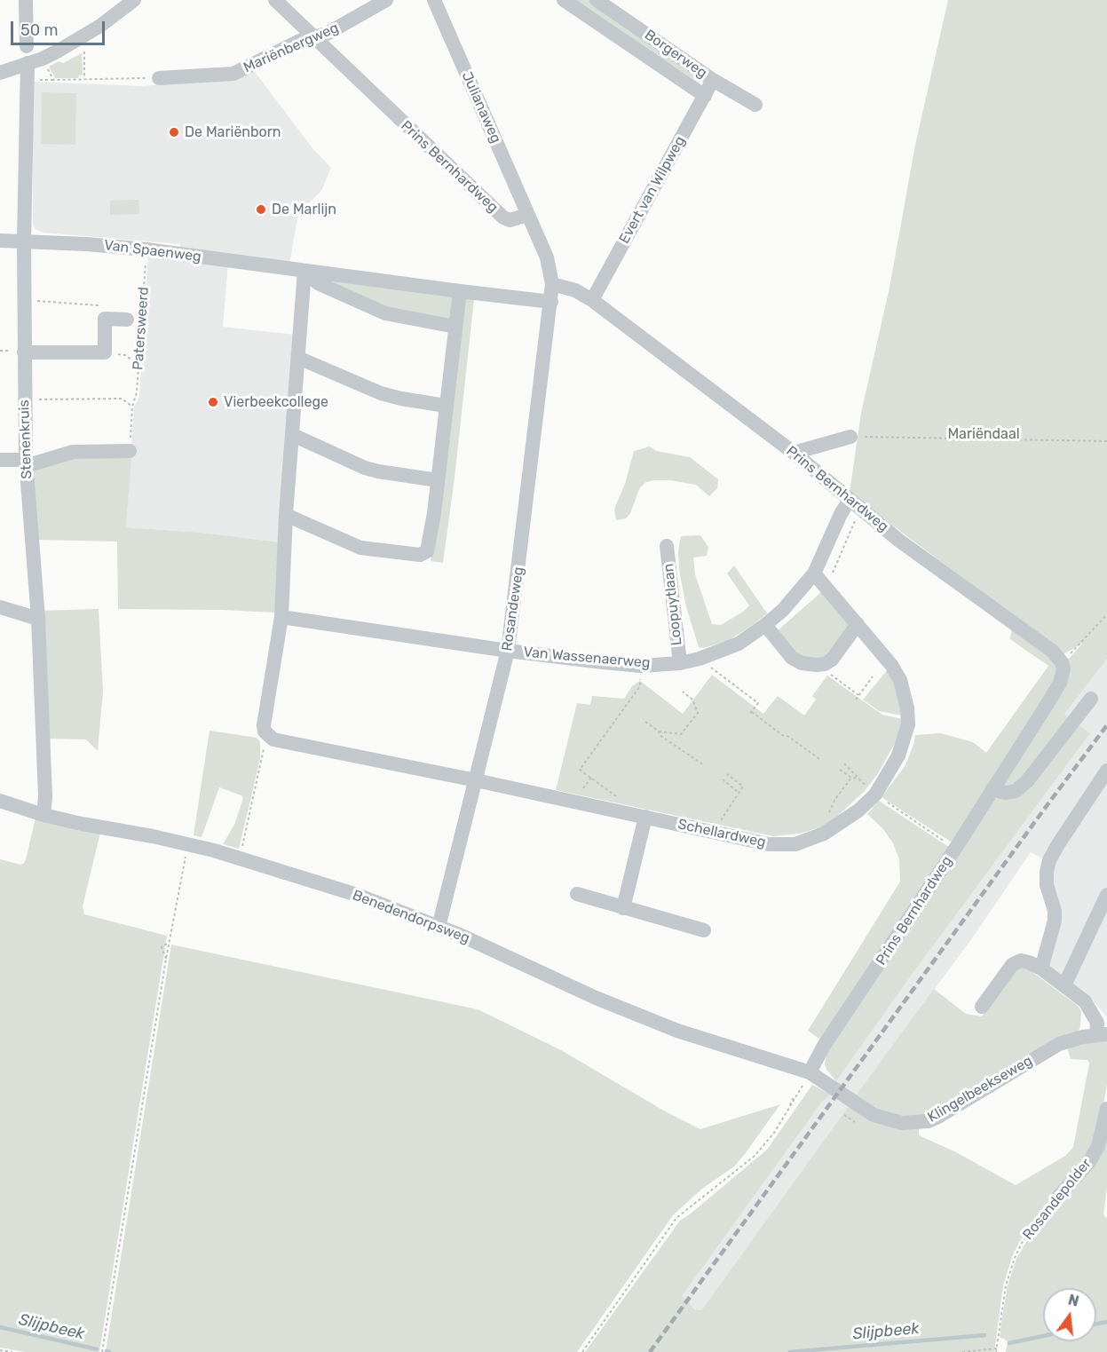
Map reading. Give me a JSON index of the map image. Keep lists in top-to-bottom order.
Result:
{
  "streets": {
    "street": [
      "Mariënbergweg",
      "Borgerweg",
      "Julianaweg",
      "Prins Bernhardweg",
      "Evert van Wilpweg",
      "Van Spaenweg",
      "Stenenkruis",
      "Loopuytlaan",
      "Rosandeweg",
      "Van Wassenaerweg",
      "Schellardweg",
      "Benedendorpsweg",
      "Klingelbeekseweg",
      "Rosandepolder"
    ],
    "path": ["Patersweerd"]
  },
  "crossings": [
    ["Mariënbergweg", "Prins Bernhardweg"],
    ["Borgerweg", "Evert van Wilpweg"],
    ["Julianaweg", "Prins Bernhardweg"],
    ["Prins Bernhardweg", "Evert van Wilpweg"],
    ["Prins Bernhardweg", "Rosandeweg"],
    ["Prins Bernhardweg", "Van Wassenaerweg"],
    ["Prins Bernhardweg", "Benedendorpsweg"],
    ["Prins Bernhardweg", "Klingelbeekseweg"],
    ["Van Spaenweg", "Patersweerd"],
    ["Van Spaenweg", "Stenenkruis"],
    ["Van Spaenweg", "Rosandeweg"],
    ["Stenenkruis", "Benedendorpsweg"],
    ["Loopuytlaan", "Van Wassenaerweg"],
    ["Rosandeweg", "Van Wassenaerweg"],
    ["Rosandeweg", "Schellardweg"],
    ["Rosandeweg", "Benedendorpsweg"],
    ["Van Wassenaerweg", "Schellardweg"],
    ["Benedendorpsweg", "Klingelbeekseweg"]
  ],
  "water": ["Slijpbeek"],
  "parks": ["Mariëndaal"],
  "places": ["De Mariënborn", "De Marlijn", "Vierbeekcollege"],
  "scale_bar": "50 m",
  "north": "top"
}
